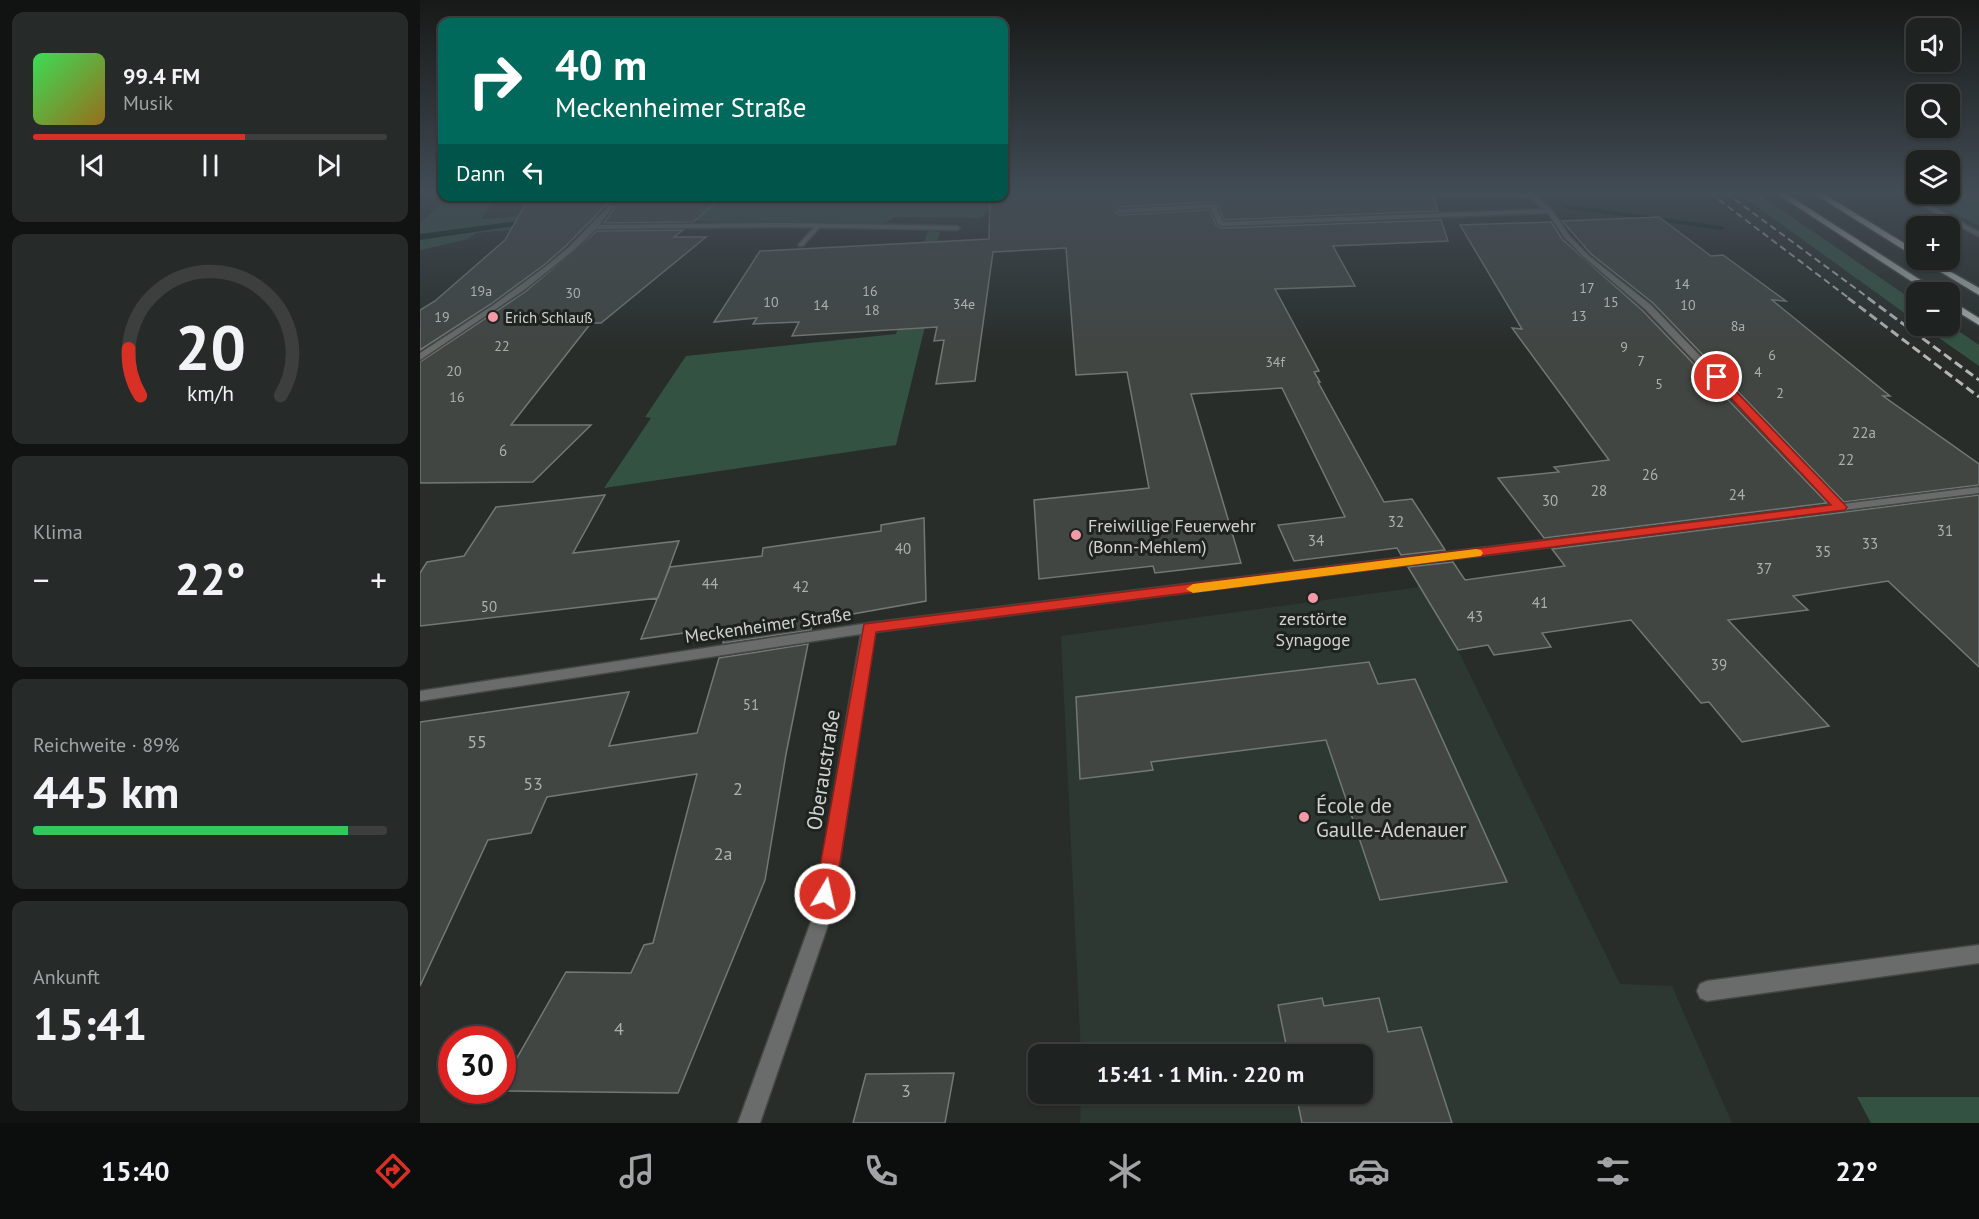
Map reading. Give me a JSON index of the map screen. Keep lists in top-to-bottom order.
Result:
{
  "streets": {
    "street": ["Meckenheimer Straße", "Oberaustraße"]
  },
  "crossings": [
    ["Meckenheimer Straße", "Oberaustraße"]
  ],
  "places": [
    "Erich Schlauß",
    "Freiwillige Feuerwehr (Bonn-Mehlem)",
    "zerstörte Synagoge",
    "École de Gaulle-Adenauer"
  ],
  "house_numbers": [
    "14",
    "17",
    "19a",
    "16",
    "30",
    "10",
    "15",
    "34e",
    "14",
    "10",
    "18",
    "13",
    "19",
    "8a",
    "22",
    "9",
    "6",
    "7",
    "34f",
    "20",
    "4",
    "5",
    "2",
    "16",
    "22a",
    "6",
    "22",
    "26",
    "28",
    "24",
    "30",
    "32",
    "31",
    "34",
    "33",
    "40",
    "35",
    "37",
    "44",
    "42",
    "41",
    "50",
    "43",
    "39",
    "51",
    "55",
    "53",
    "2",
    "2a",
    "4",
    "3"
  ],
  "page": {
    "map_buttons": ["+", "−"],
    "turn": ["40 m", "Meckenheimer Straße"],
    "song": ["99.4 FM", "Musik"],
    "then": "Dann",
    "tile": [
      "Klima",
      ["Reichweite · 89%", "445 km"],
      ["Ankunft", "15:41"]
    ],
    "heat": ["−", "22°", "+"],
    "limit": "30",
    "trip": "15:41 · 1 Min. · 220 m",
    "tabs": ["15:40", "22°"],
    "gauge": ["20", "km/h"]
  }
}
